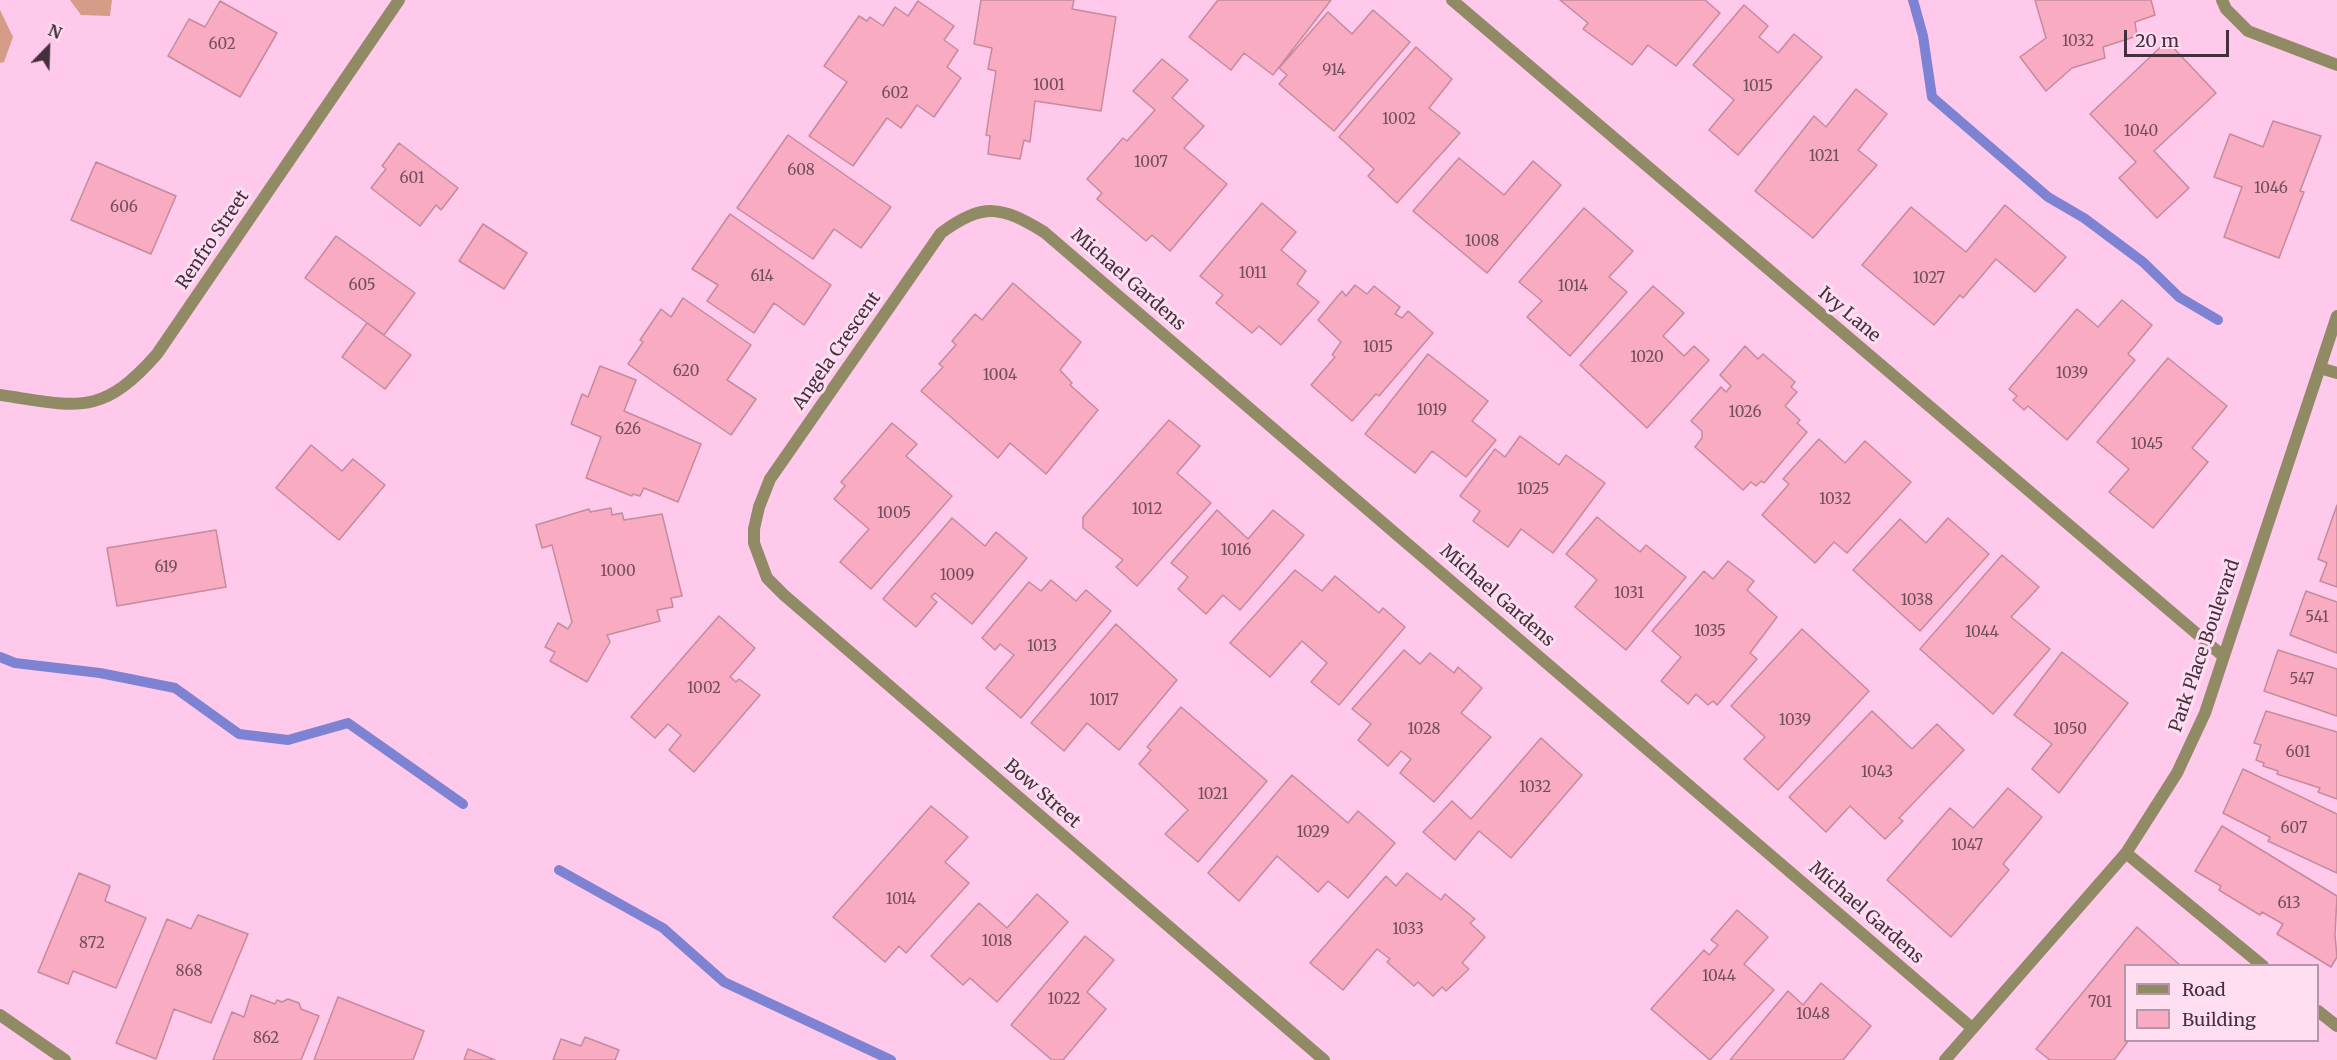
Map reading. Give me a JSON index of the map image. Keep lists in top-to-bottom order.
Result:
{
  "streets": {
    "street": [
      "Renfro Street",
      "Michael Gardens",
      "Ivy Lane",
      "Angela Crescent",
      "Park Place Boulevard",
      "Bow Street"
    ]
  },
  "crossings": [
    ["Michael Gardens", "Angela Crescent"],
    ["Michael Gardens", "Park Place Boulevard"],
    ["Ivy Lane", "Park Place Boulevard"],
    ["Angela Crescent", "Bow Street"]
  ],
  "house_numbers": [
    "1032",
    "602",
    "914",
    "1001",
    "1015",
    "602",
    "1002",
    "1040",
    "1021",
    "1007",
    "608",
    "601",
    "1046",
    "606",
    "1008",
    "1011",
    "614",
    "1027",
    "605",
    "1014",
    "1015",
    "1020",
    "620",
    "1039",
    "1004",
    "1019",
    "1026",
    "626",
    "1045",
    "1025",
    "1032",
    "1012",
    "1005",
    "1016",
    "619",
    "1000",
    "1009",
    "1031",
    "1038",
    "541",
    "1035",
    "1044",
    "1013",
    "547",
    "1002",
    "1017",
    "1039",
    "1028",
    "1050",
    "601",
    "1043",
    "1032",
    "1021",
    "607",
    "1029",
    "1047",
    "1014",
    "613",
    "1033",
    "1018",
    "872",
    "868",
    "1044",
    "1022",
    "701",
    "1048",
    "862"
  ],
  "legend": ["Road", "Building"],
  "scale_bar": "20 m",
  "north": "top right"
}
